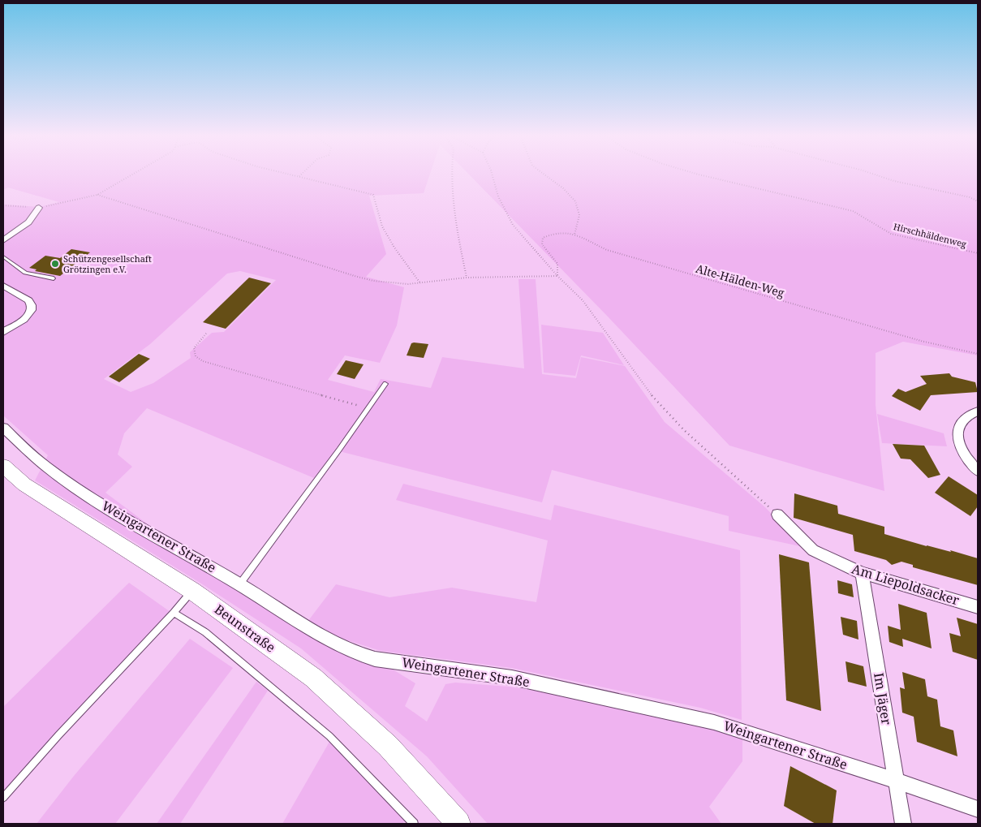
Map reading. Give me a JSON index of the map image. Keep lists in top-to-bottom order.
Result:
{
  "streets": {
    "main road": ["Beunstraße"],
    "street": ["Weingartener Straße", "Am Liepoldsacker", "Im Jäger"],
    "path": ["Hirschhäldenweg", "Alte-Hälden-Weg"]
  },
  "crossings": [
    ["Weingartener Straße", "Im Jäger"],
    ["Am Liepoldsacker", "Im Jäger"]
  ],
  "places": ["Schützengesellschaft Grötzingen e.V."]
}
